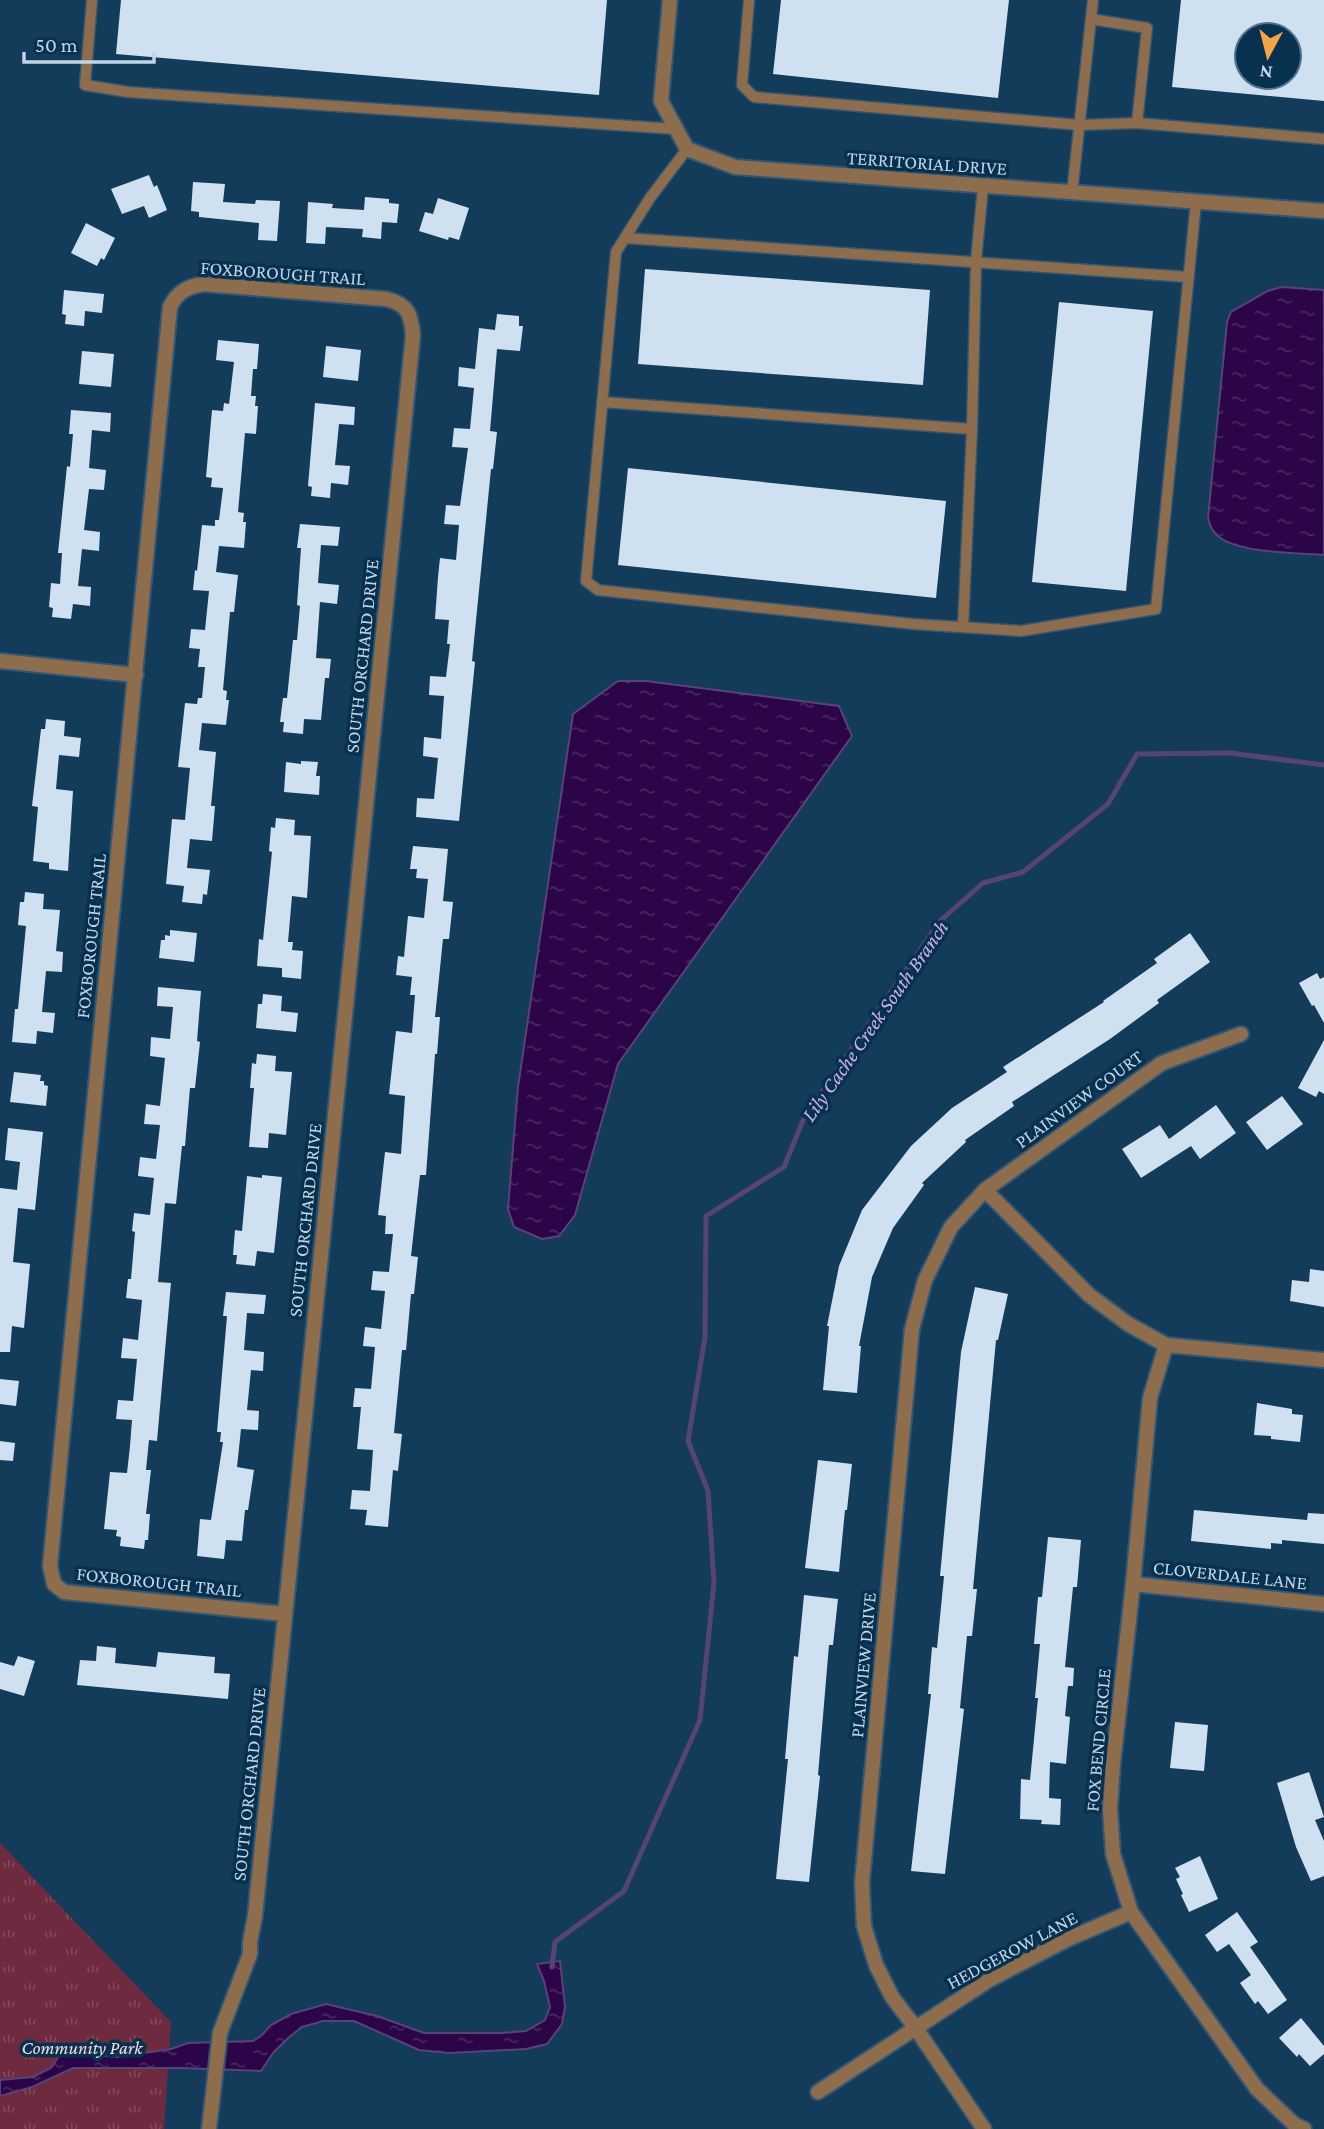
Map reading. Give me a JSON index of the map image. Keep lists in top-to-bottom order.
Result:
{
  "streets": {
    "street": [
      "TERRITORIAL DRIVE",
      "FOXBOROUGH TRAIL",
      "SOUTH ORCHARD DRIVE",
      "PLAINVIEW COURT",
      "CLOVERDALE LANE",
      "PLAINVIEW DRIVE",
      "FOX BEND CIRCLE",
      "HEDGEROW LANE"
    ]
  },
  "crossings": [
    ["FOXBOROUGH TRAIL", "SOUTH ORCHARD DRIVE"],
    ["PLAINVIEW COURT", "PLAINVIEW DRIVE"],
    ["CLOVERDALE LANE", "FOX BEND CIRCLE"],
    ["PLAINVIEW DRIVE", "HEDGEROW LANE"],
    ["FOX BEND CIRCLE", "HEDGEROW LANE"]
  ],
  "water": ["Lily Cache Creek South Branch"],
  "parks": ["Community Park"],
  "scale_bar": "50 m",
  "north": "bottom"
}
